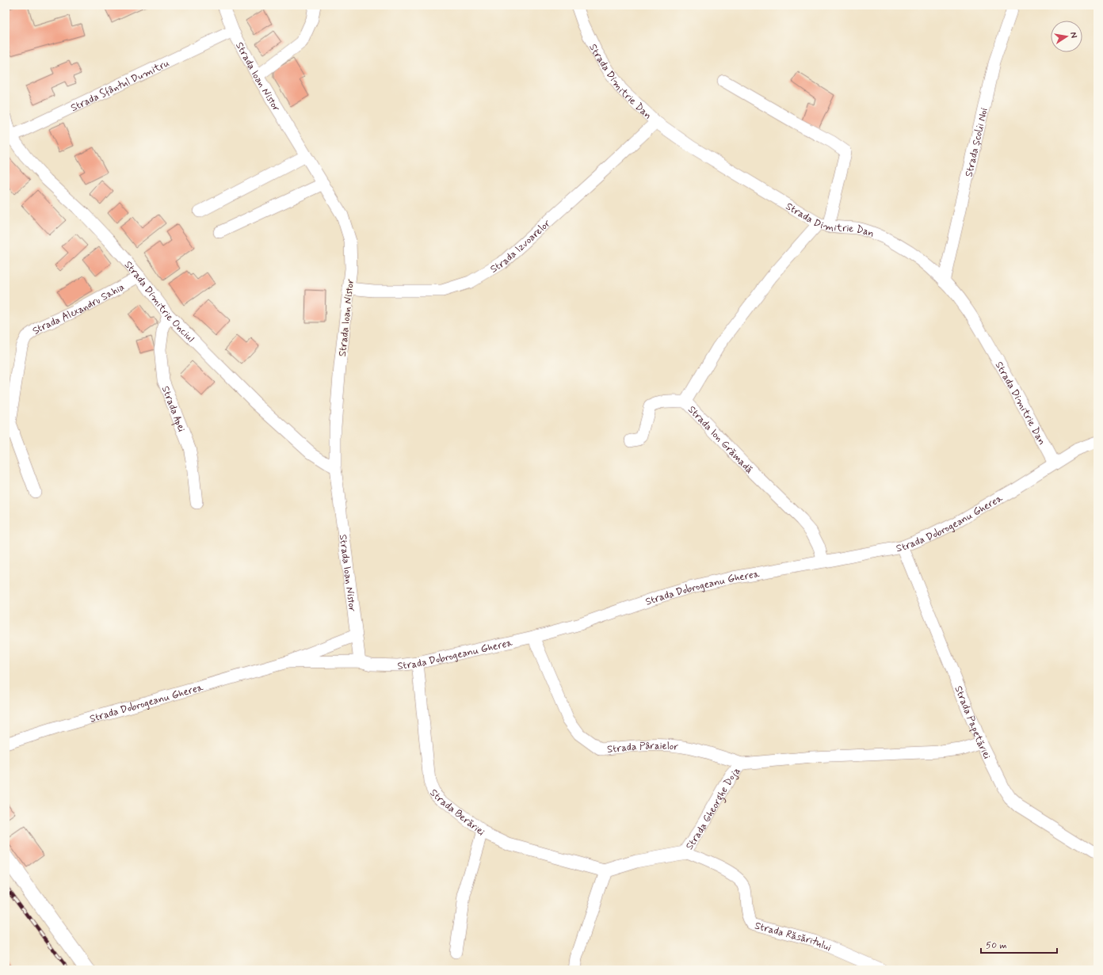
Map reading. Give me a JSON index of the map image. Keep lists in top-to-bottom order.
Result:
{
  "streets": {
    "street": [
      "Strada Ioan Nistor",
      "Strada Dimitrie Dan",
      "Strada Sfântul Dumitru",
      "Strada Școlii Noi",
      "Strada Izvoarelor",
      "Strada Dimitrie Onciul",
      "Strada Alexandru Sahia",
      "Strada Apei",
      "Strada Ion Grămadă",
      "Strada Dobrogeanu Gherea",
      "Strada Papetăriei",
      "Strada Pâraielor",
      "Strada Gheorghe Doja",
      "Strada Berăriei",
      "Strada Răsăritului"
    ]
  },
  "crossings": [
    ["Strada Ioan Nistor", "Strada Sfântul Dumitru"],
    ["Strada Ioan Nistor", "Strada Izvoarelor"],
    ["Strada Ioan Nistor", "Strada Dimitrie Onciul"],
    ["Strada Ioan Nistor", "Strada Dobrogeanu Gherea"],
    ["Strada Dimitrie Dan", "Strada Școlii Noi"],
    ["Strada Dimitrie Dan", "Strada Izvoarelor"],
    ["Strada Dimitrie Dan", "Strada Ion Grămadă"],
    ["Strada Dimitrie Dan", "Strada Dobrogeanu Gherea"],
    ["Strada Sfântul Dumitru", "Strada Dimitrie Onciul"],
    ["Strada Dimitrie Onciul", "Strada Alexandru Sahia"],
    ["Strada Dimitrie Onciul", "Strada Apei"],
    ["Strada Ion Grămadă", "Strada Dobrogeanu Gherea"],
    ["Strada Dobrogeanu Gherea", "Strada Papetăriei"],
    ["Strada Dobrogeanu Gherea", "Strada Pâraielor"],
    ["Strada Dobrogeanu Gherea", "Strada Berăriei"],
    ["Strada Papetăriei", "Strada Gheorghe Doja"],
    ["Strada Pâraielor", "Strada Gheorghe Doja"],
    ["Strada Gheorghe Doja", "Strada Berăriei"],
    ["Strada Gheorghe Doja", "Strada Răsăritului"]
  ],
  "scale_bar": "50 m",
  "north": "right"
}
